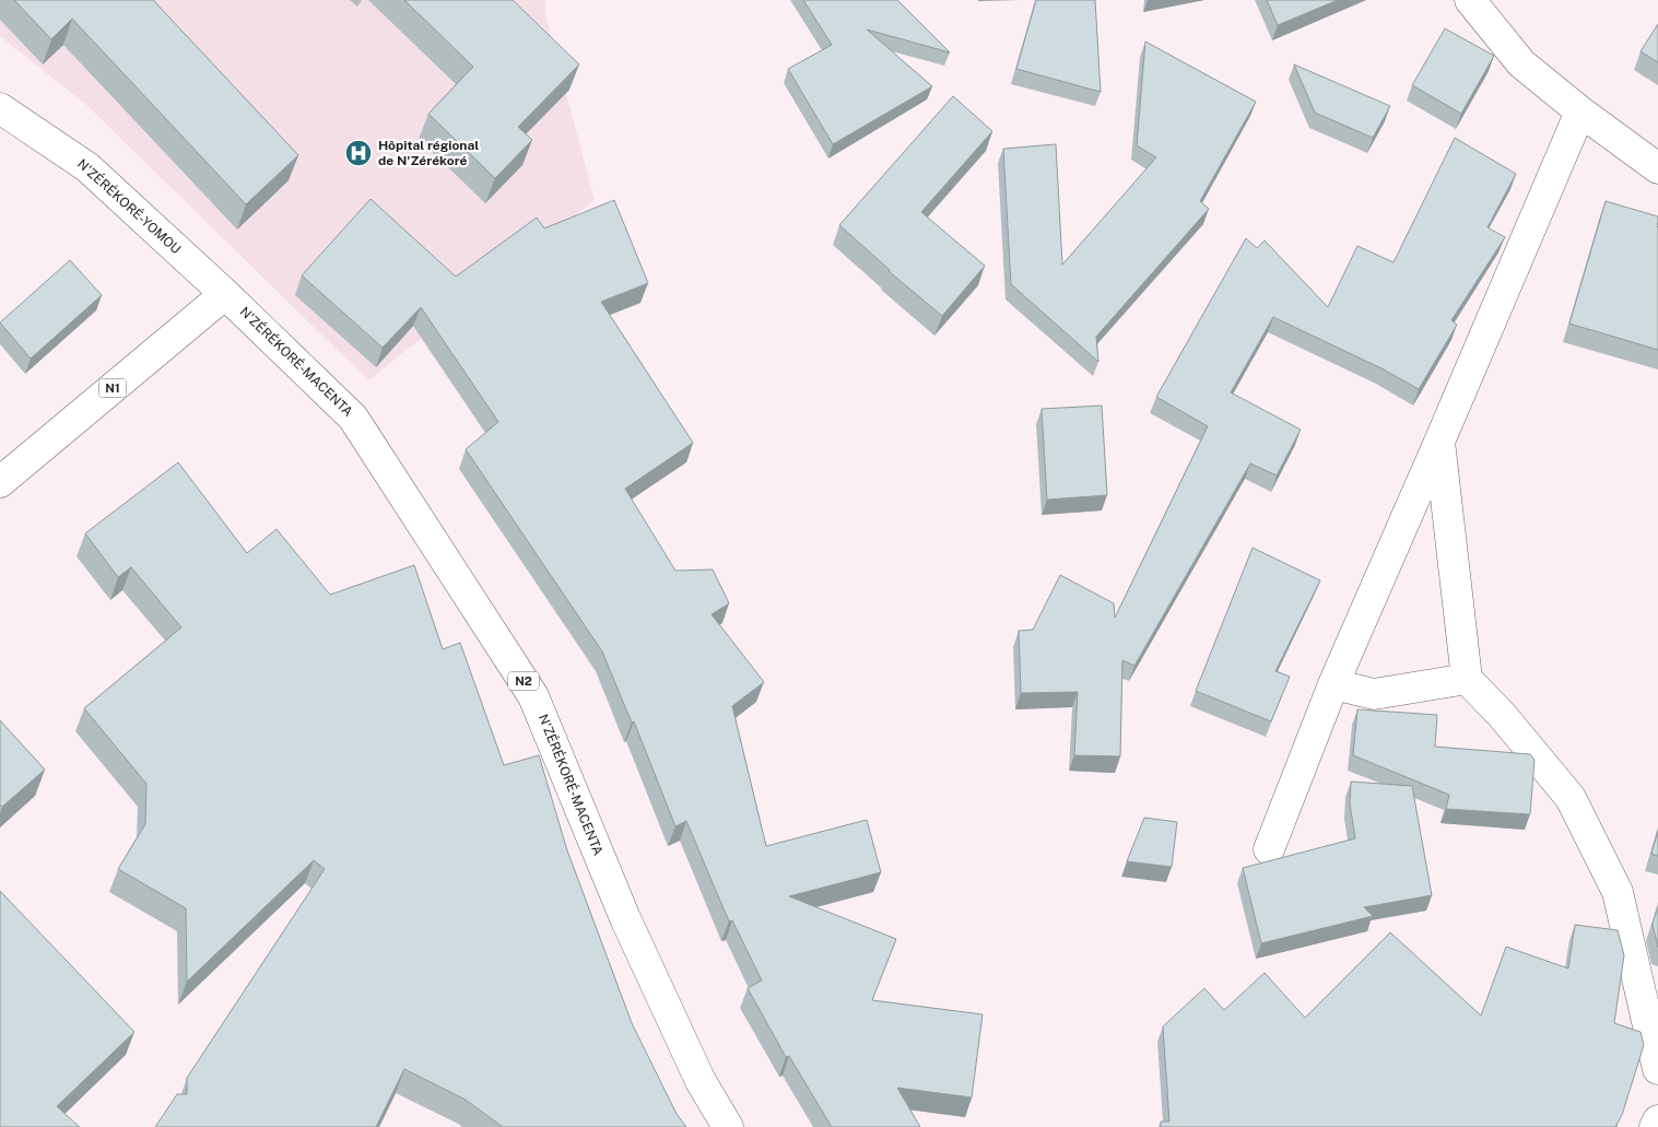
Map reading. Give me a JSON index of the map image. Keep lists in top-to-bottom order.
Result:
{
  "streets": {
    "main road": [
      "N'ZÉRÉKORÉ-YOMOU",
      "N'ZÉRÉKORÉ-MACENTA",
      "N1",
      "N2"
    ]
  },
  "crossings": [
    ["N'ZÉRÉKORÉ-YOMOU", "N'ZÉRÉKORÉ-MACENTA"],
    ["N'ZÉRÉKORÉ-YOMOU", "N1"],
    ["N'ZÉRÉKORÉ-MACENTA", "N1"]
  ],
  "places": {
    "hospital": ["Hôpital régional de N'Zérékoré"]
  }
}
